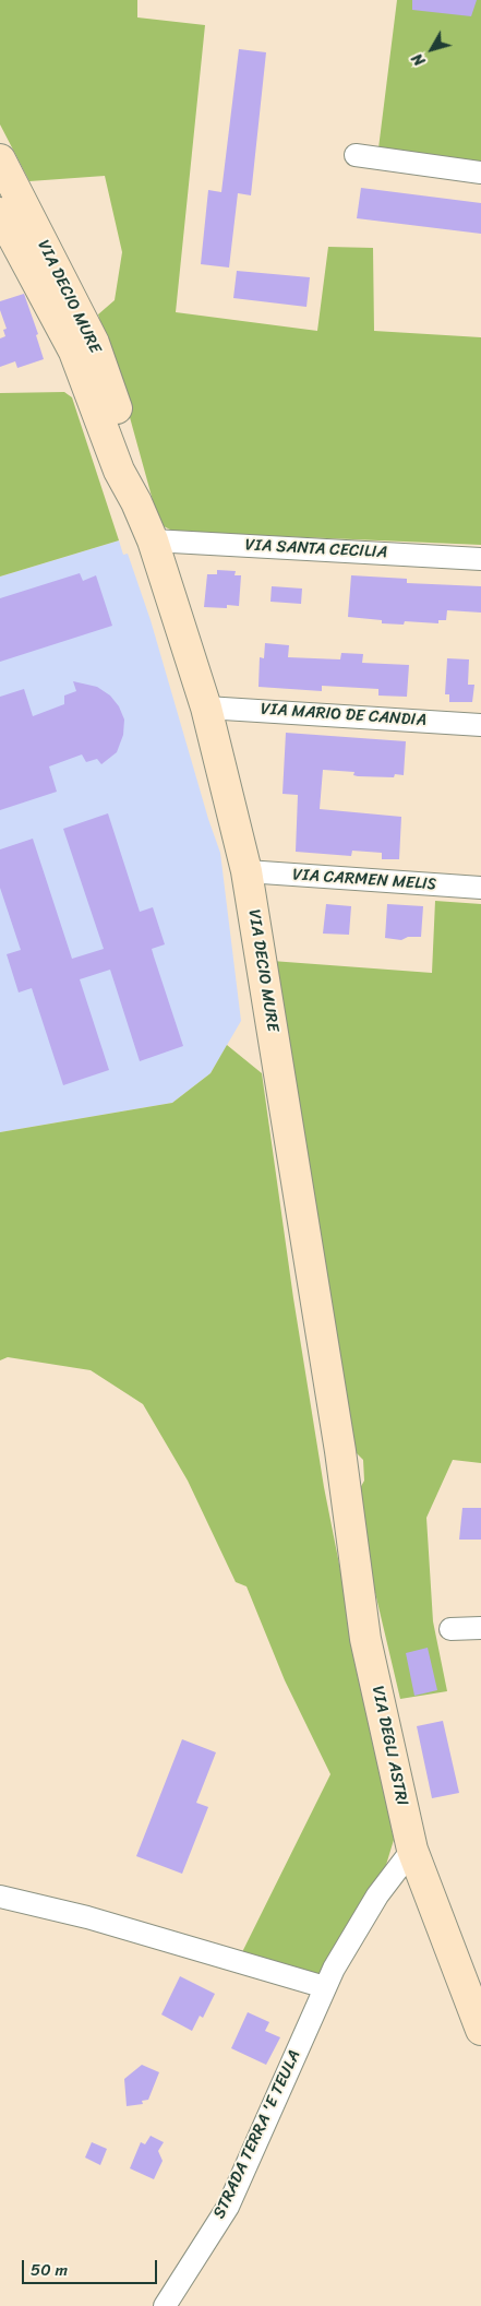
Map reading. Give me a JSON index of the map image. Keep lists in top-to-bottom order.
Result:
{
  "streets": {
    "street": [
      "VIA DECIO MURE",
      "VIA SANTA CECILIA",
      "VIA MARIO DE CANDIA",
      "VIA CARMEN MELIS",
      "VIA DEGLI ASTRI",
      "STRADA TERRA 'E TEULA"
    ]
  },
  "crossings": [
    ["VIA DECIO MURE", "VIA SANTA CECILIA"],
    ["VIA DECIO MURE", "VIA MARIO DE CANDIA"],
    ["VIA DECIO MURE", "VIA CARMEN MELIS"],
    ["VIA DECIO MURE", "VIA DEGLI ASTRI"],
    ["VIA DEGLI ASTRI", "STRADA TERRA 'E TEULA"]
  ],
  "scale_bar": "50 m",
  "north": "bottom left"
}
